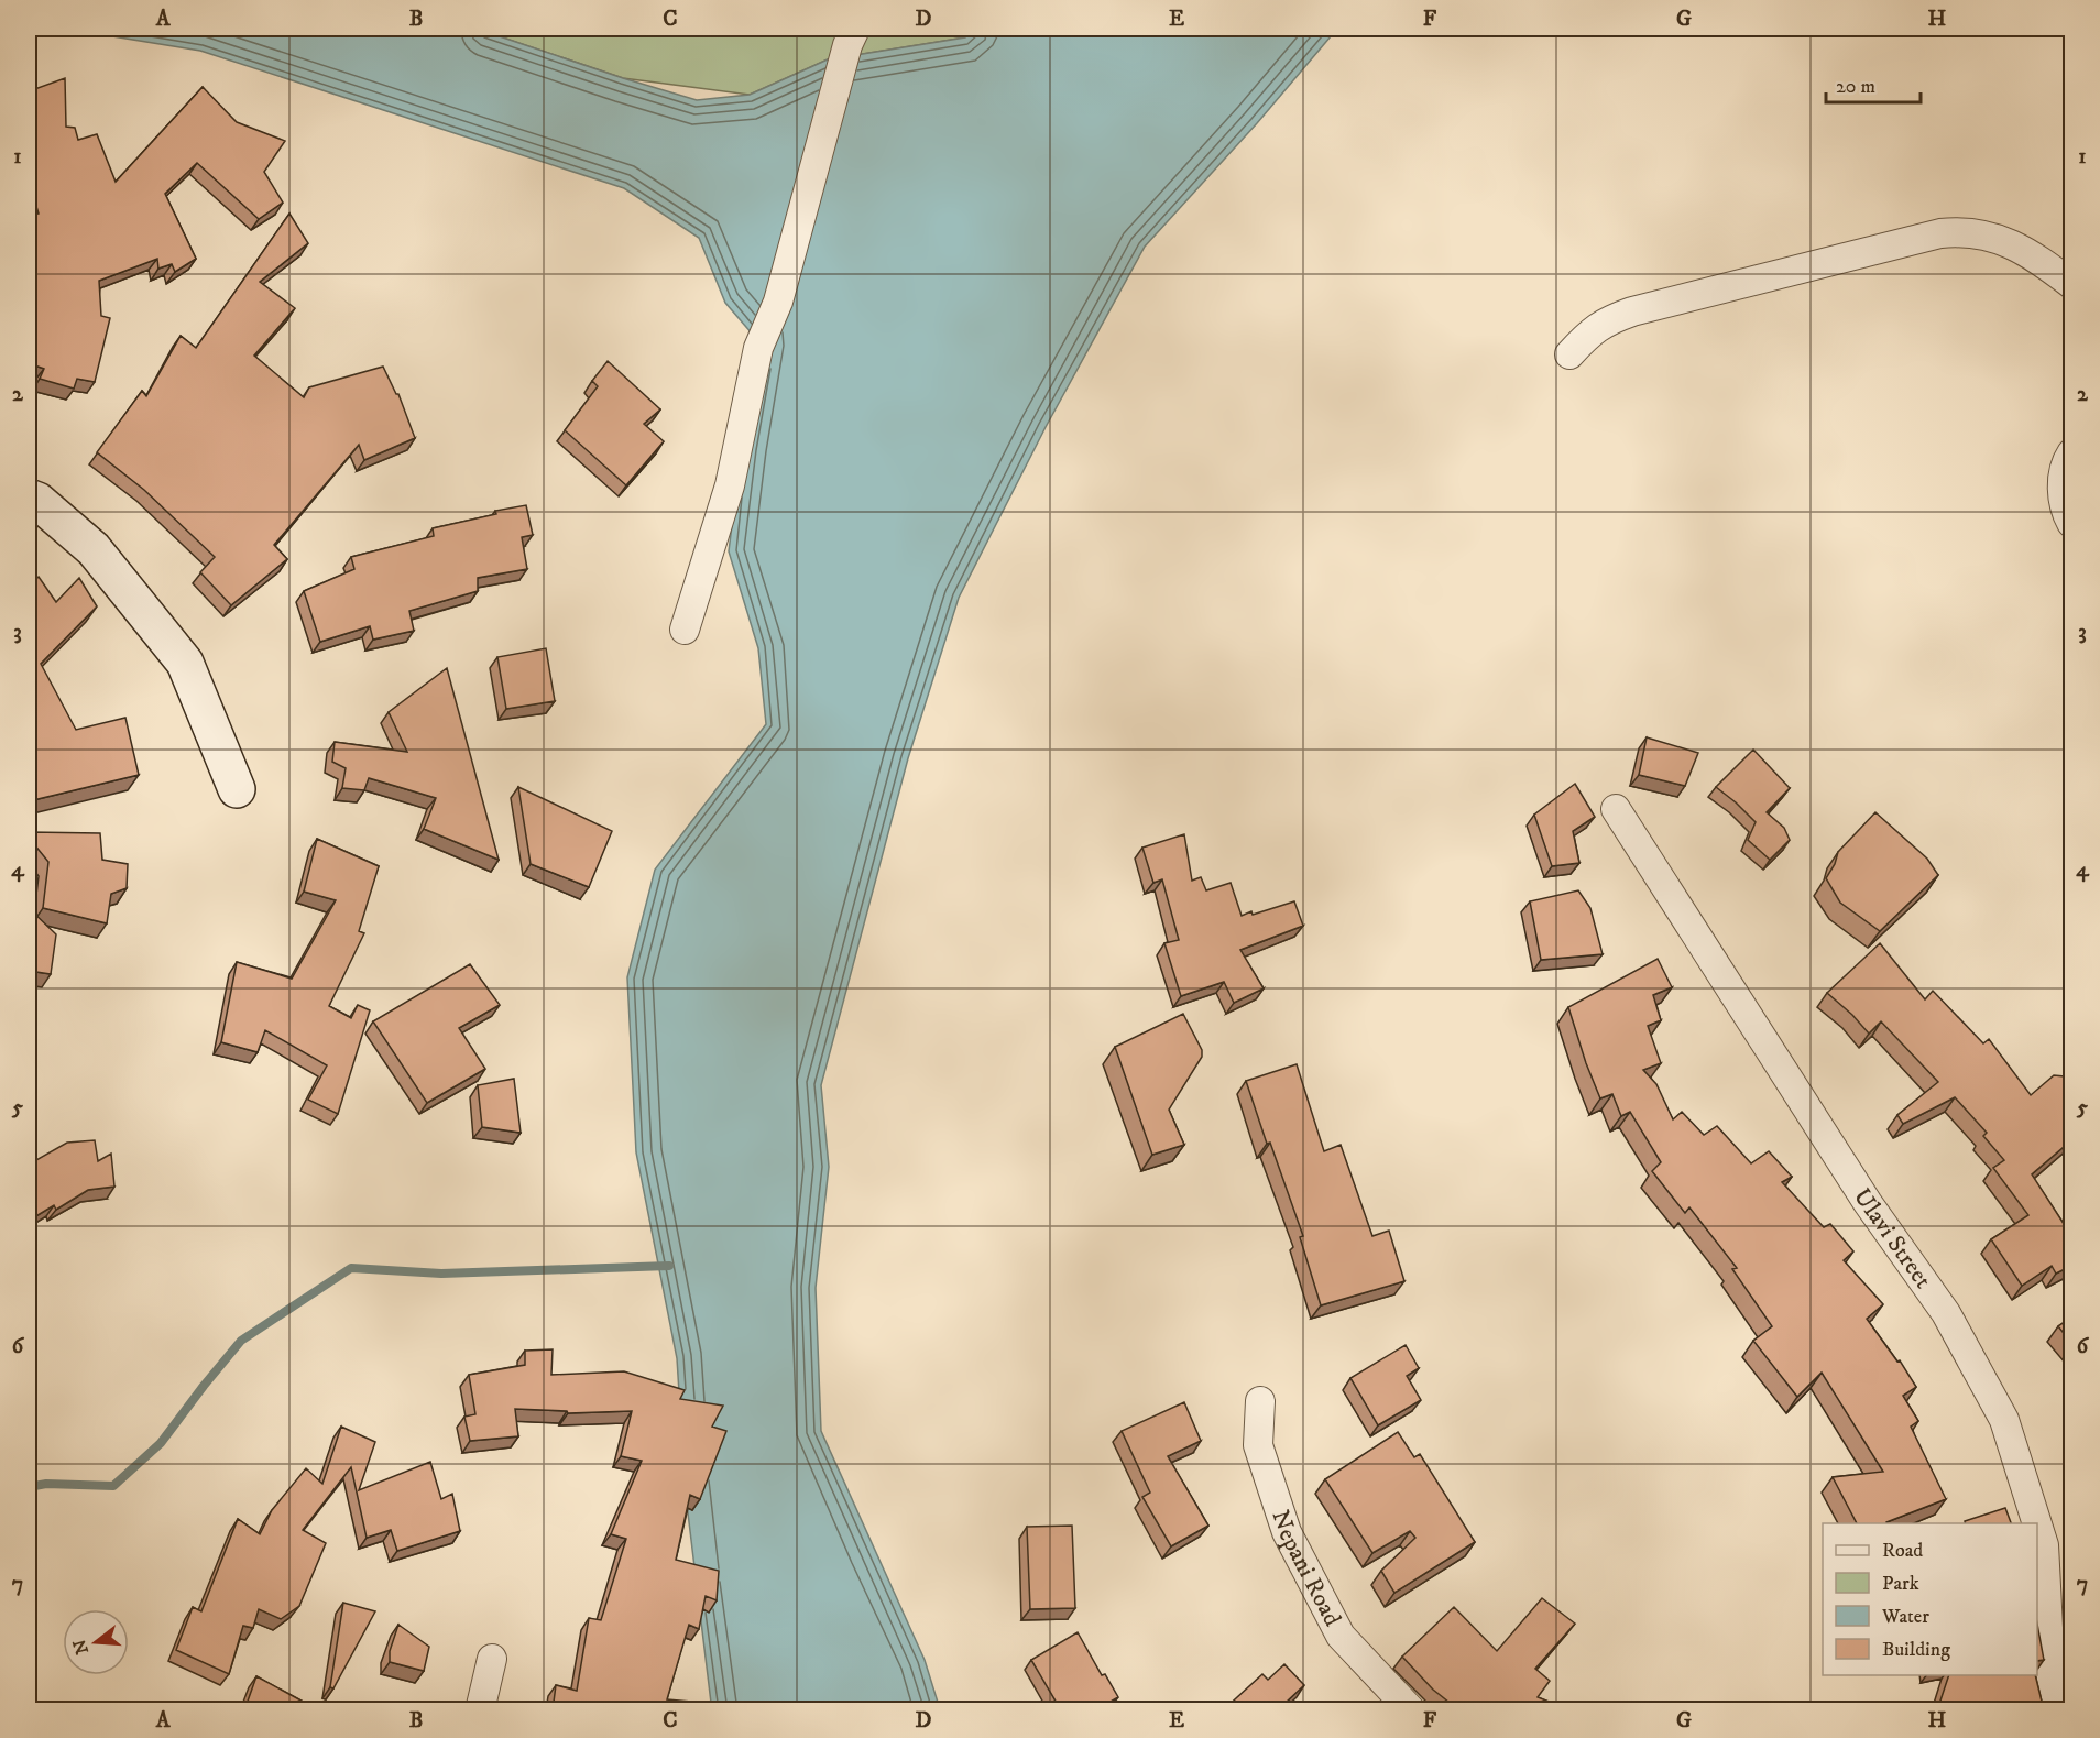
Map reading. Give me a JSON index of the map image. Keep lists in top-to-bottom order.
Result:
{
  "streets": {
    "street": ["Ulavi Street", "Nepani Road"]
  },
  "legend": [
    "Road",
    "Park",
    "Water",
    "Building"
  ],
  "scale_bar": "20 m",
  "north": "left",
  "grid": {
    "columns": [
      "A",
      "B",
      "C",
      "D",
      "E",
      "F",
      "G",
      "H"
    ],
    "rows": [
      "1",
      "2",
      "3",
      "4",
      "5",
      "6",
      "7"
    ]
  }
}
